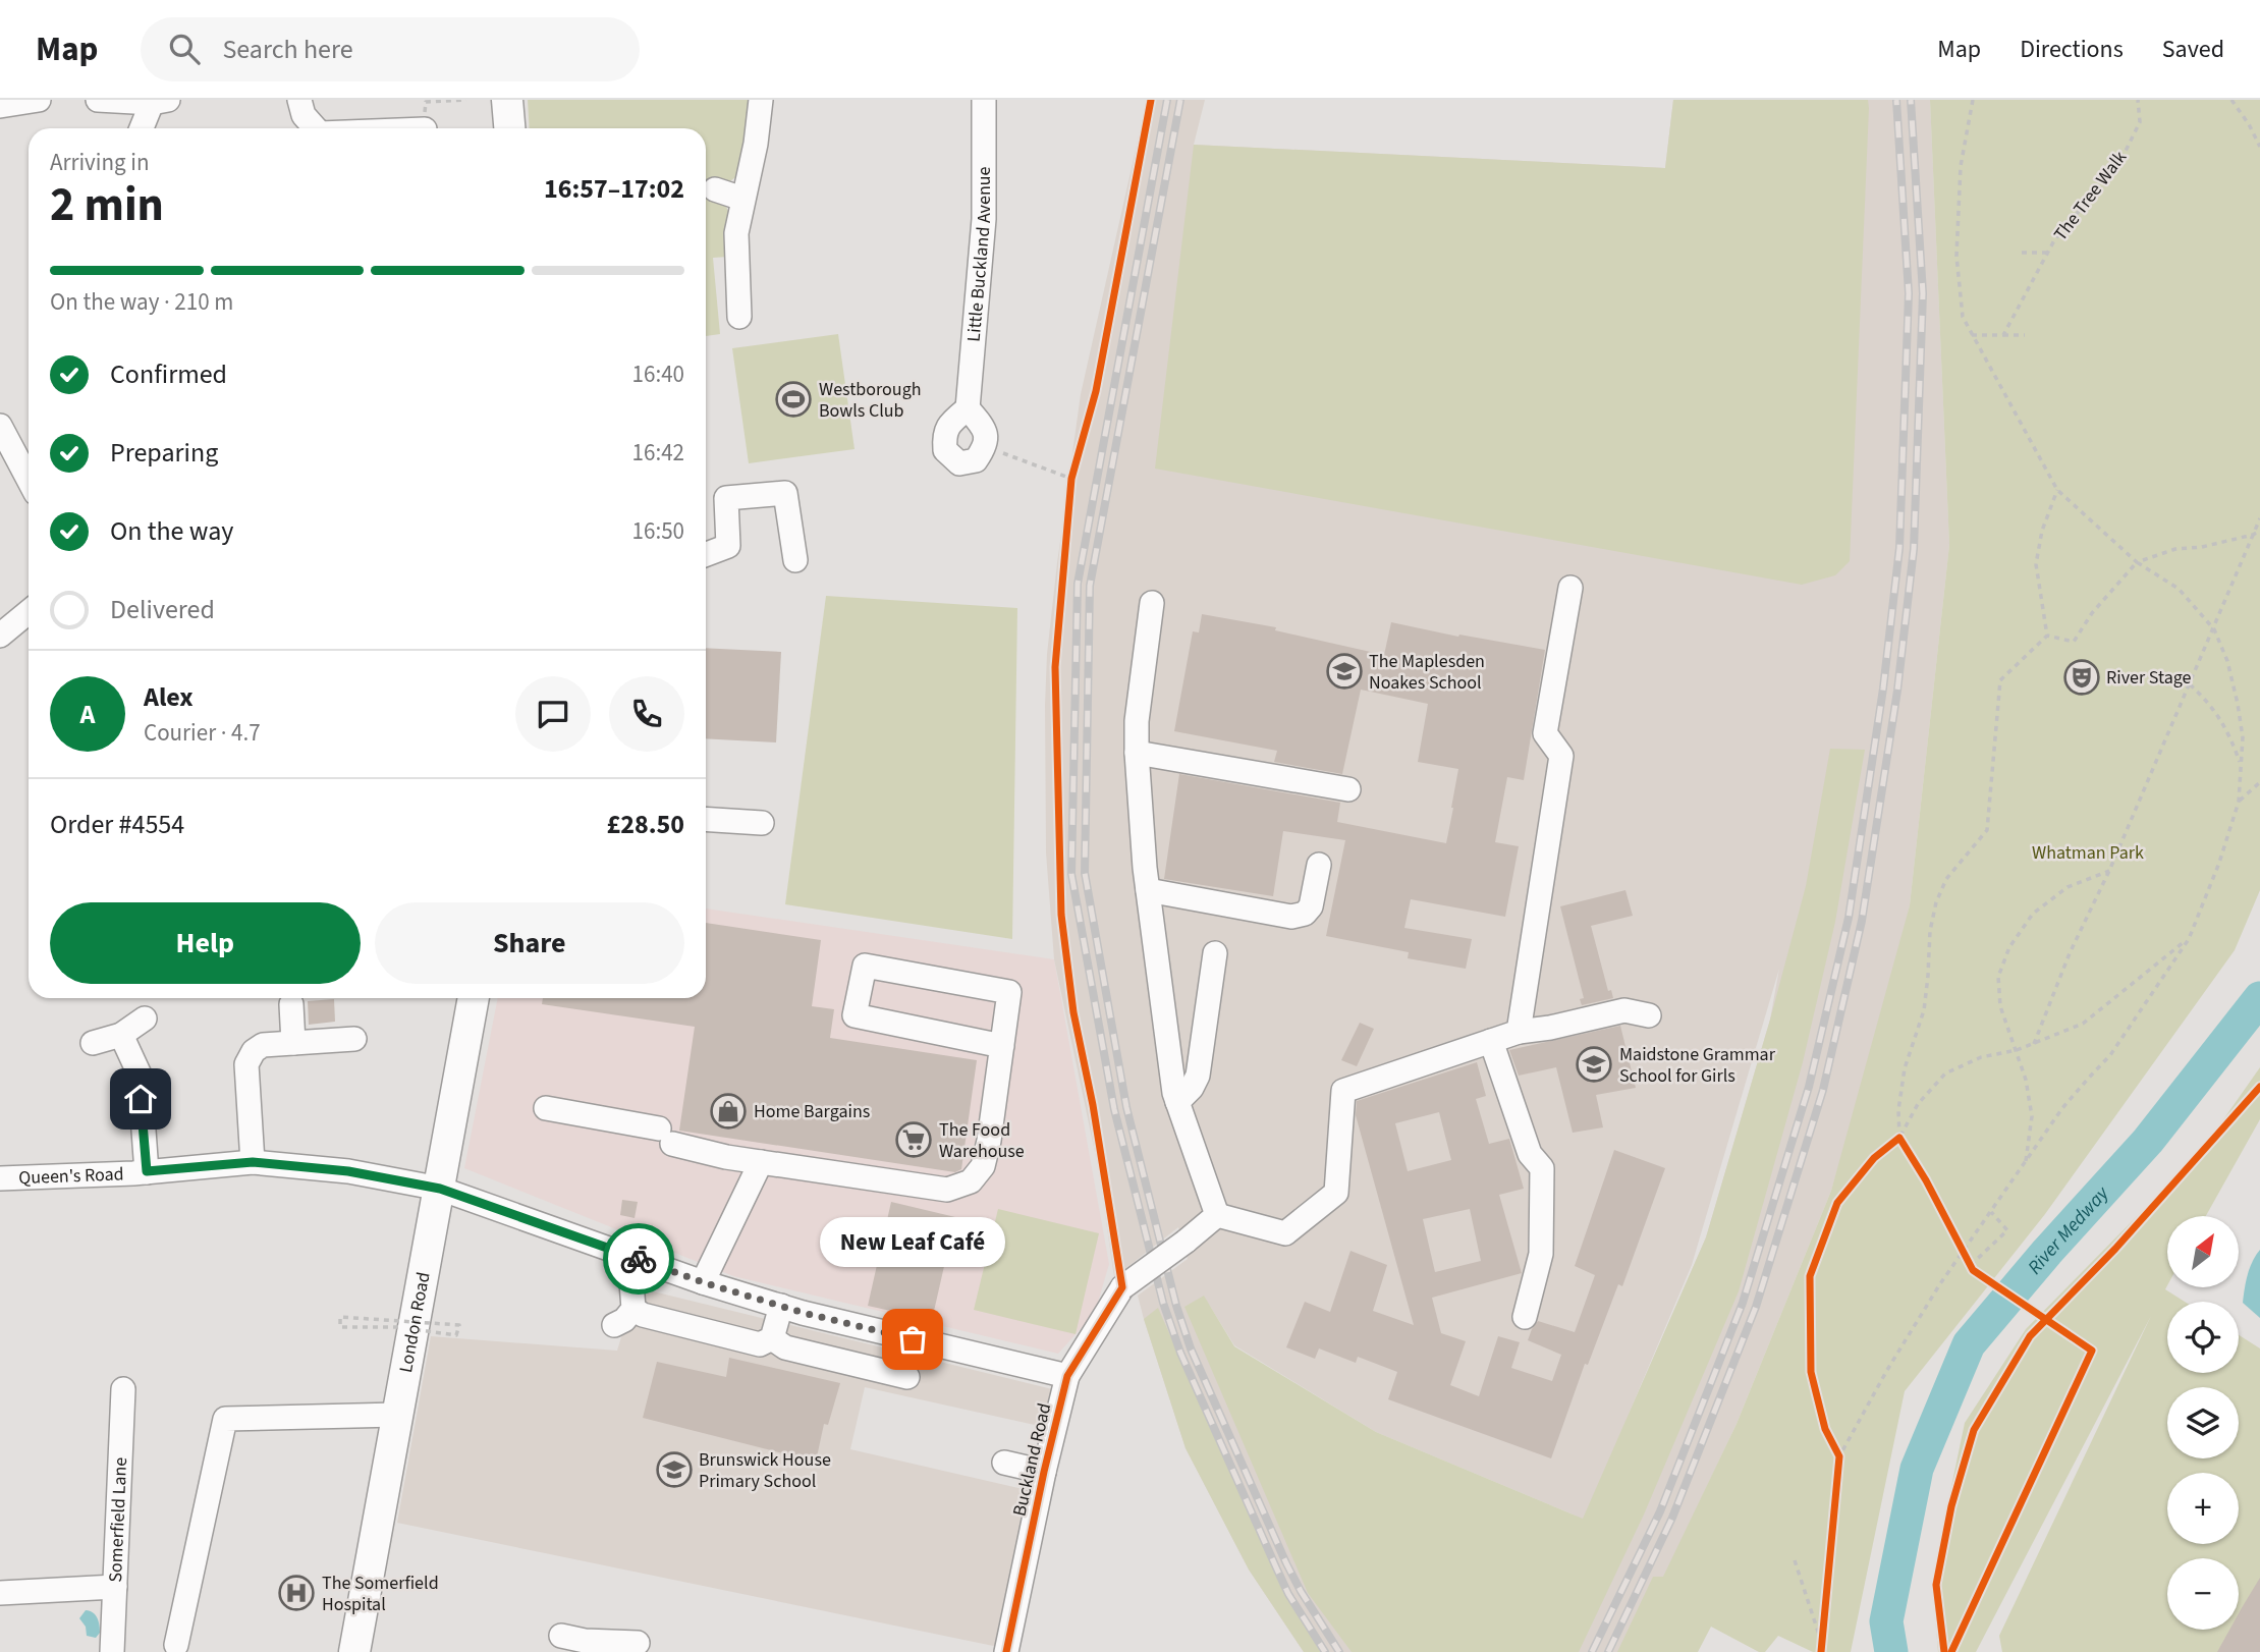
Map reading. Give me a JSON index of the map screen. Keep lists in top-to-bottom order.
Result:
{
  "streets": {
    "main road": ["London Road"],
    "street": [
      "Little Buckland Avenue",
      "Queen's Road",
      "Buckland Road",
      "Somerfield Lane"
    ],
    "path": ["The Tree Walk"]
  },
  "crossings": [
    ["Queen's Road", "London Road"],
    ["Queen's Road", "Buckland Road"]
  ],
  "water": ["River Medway"],
  "parks": ["Whatman Park"],
  "places": {
    "sports": ["Westborough Bowls Club"],
    "school or university": ["The Maplesden Noakes School", "Maidstone Grammar School for Girls", "Brunswick House Primary School"],
    "theatre": ["River Stage"],
    "shop": ["Home Bargains"],
    "supermarket": ["The Food Warehouse"],
    "other": ["New Leaf Café"],
    "hospital": ["The Somerfield Hospital"]
  },
  "north": "top right",
  "page": {
    "header": "Map",
    "search": "Search here",
    "nav": ["Map", "Directions", "Saved"],
    "heading": ["2 min", "Arriving in", "16:57–17:02"],
    "panel": [
      "Alex",
      "Courier · 4.7",
      "Order #4554",
      "£28.50"
    ],
    "bar": "On the way · 210 m",
    "list": [
      ["Confirmed", "16:40"],
      ["Preparing", "16:42"],
      ["On the way", "16:50"],
      "Delivered"
    ],
    "round": "A",
    "buttons": ["Help", "Share"],
    "map_buttons": ["+", "−"],
    "bubble": "New Leaf Café"
  }
}
